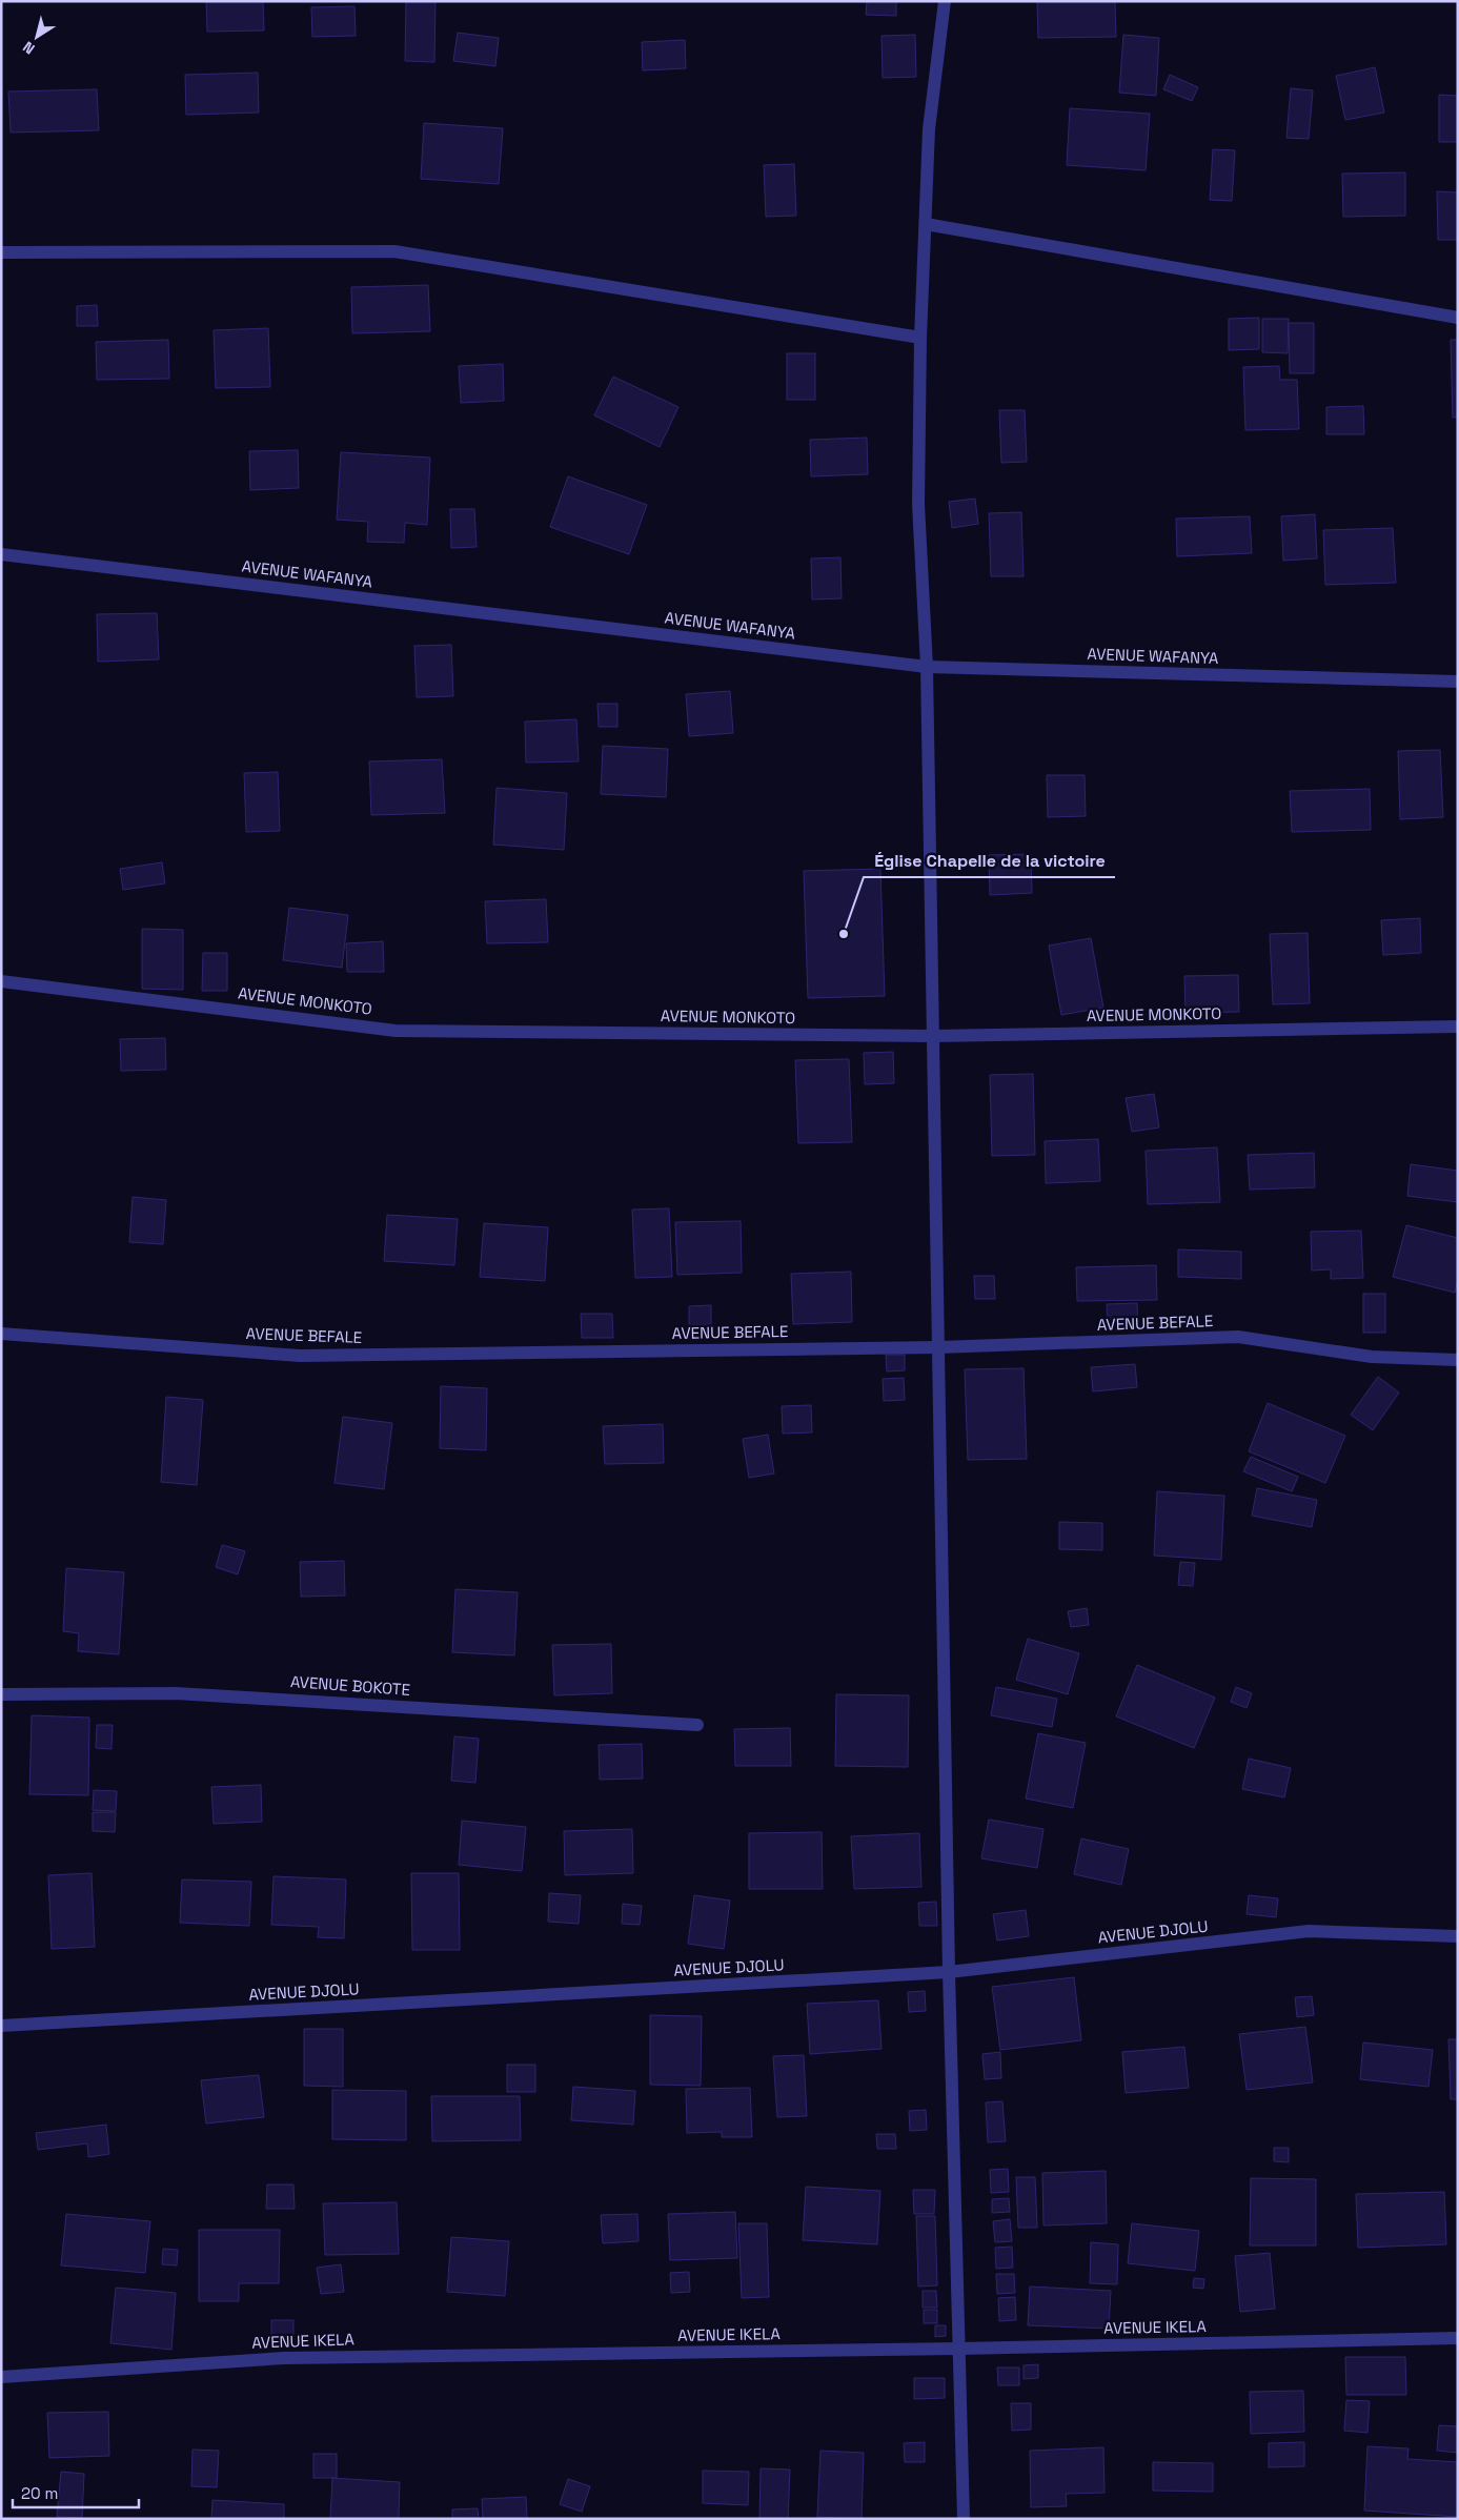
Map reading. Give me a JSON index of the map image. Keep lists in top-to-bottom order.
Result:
{
  "streets": {
    "street": [
      "AVENUE WAFANYA",
      "AVENUE MONKOTO",
      "AVENUE BEFALE",
      "AVENUE BOKOTE",
      "AVENUE DJOLU",
      "AVENUE IKELA"
    ]
  },
  "places": ["Église Chapelle de la victoire"],
  "scale_bar": "20 m",
  "north": "bottom left"
}
